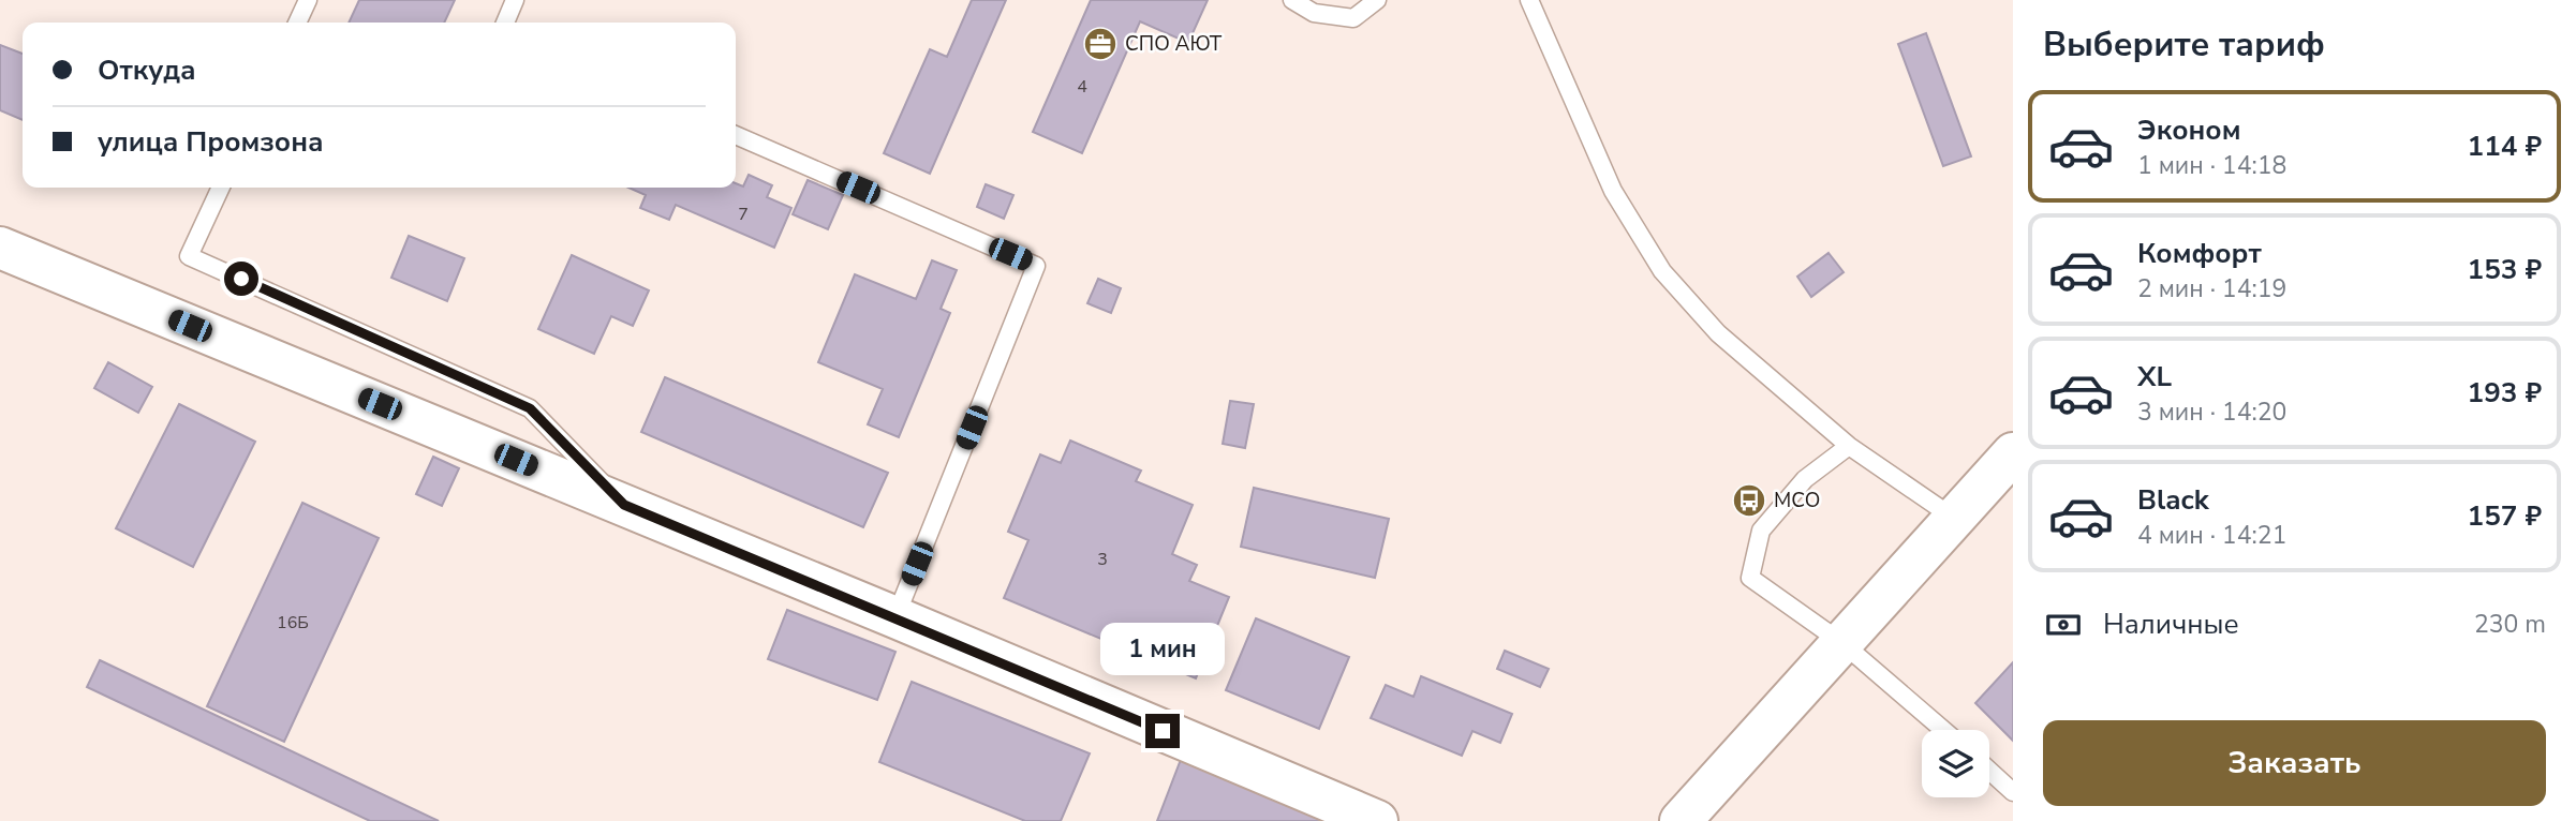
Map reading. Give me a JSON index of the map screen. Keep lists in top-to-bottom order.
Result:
{
  "places": {
    "office": ["СПО АЮТ"],
    "bus stop": ["МСО"]
  },
  "house_numbers": [
    "4",
    "7",
    "3",
    "16Б"
  ],
  "page": {
    "heading": "Выберите тариф",
    "banner": ["Откуда", "улица Промзона"],
    "list": [
      {
        "name": "Эконом",
        "note": "1 мин · 14:18",
        "value": "114 ₽"
      },
      {
        "name": "Комфорт",
        "note": "2 мин · 14:19",
        "value": "153 ₽"
      },
      {
        "name": "XL",
        "note": "3 мин · 14:20",
        "value": "193 ₽"
      },
      {
        "name": "Black",
        "note": "4 мин · 14:21",
        "value": "157 ₽"
      }
    ],
    "pay": ["Наличные", "230 m"],
    "bubble": "1 мин",
    "buttons": "Заказать"
  }
}
